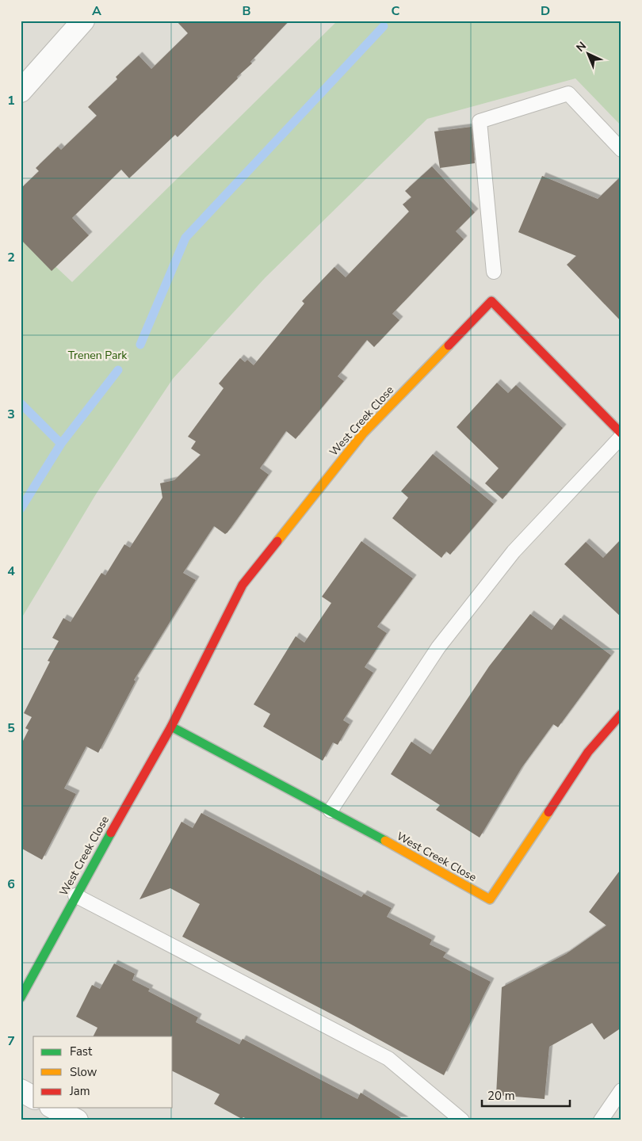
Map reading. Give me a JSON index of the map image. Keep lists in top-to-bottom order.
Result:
{
  "streets": {
    "street": ["West Creek Close"]
  },
  "parks": ["Trenen Park"],
  "legend": ["Fast", "Slow", "Jam"],
  "scale_bar": "20 m",
  "north": "top left",
  "grid": {
    "columns": [
      "A",
      "B",
      "C",
      "D"
    ],
    "rows": [
      "1",
      "2",
      "3",
      "4",
      "5",
      "6",
      "7"
    ]
  }
}
